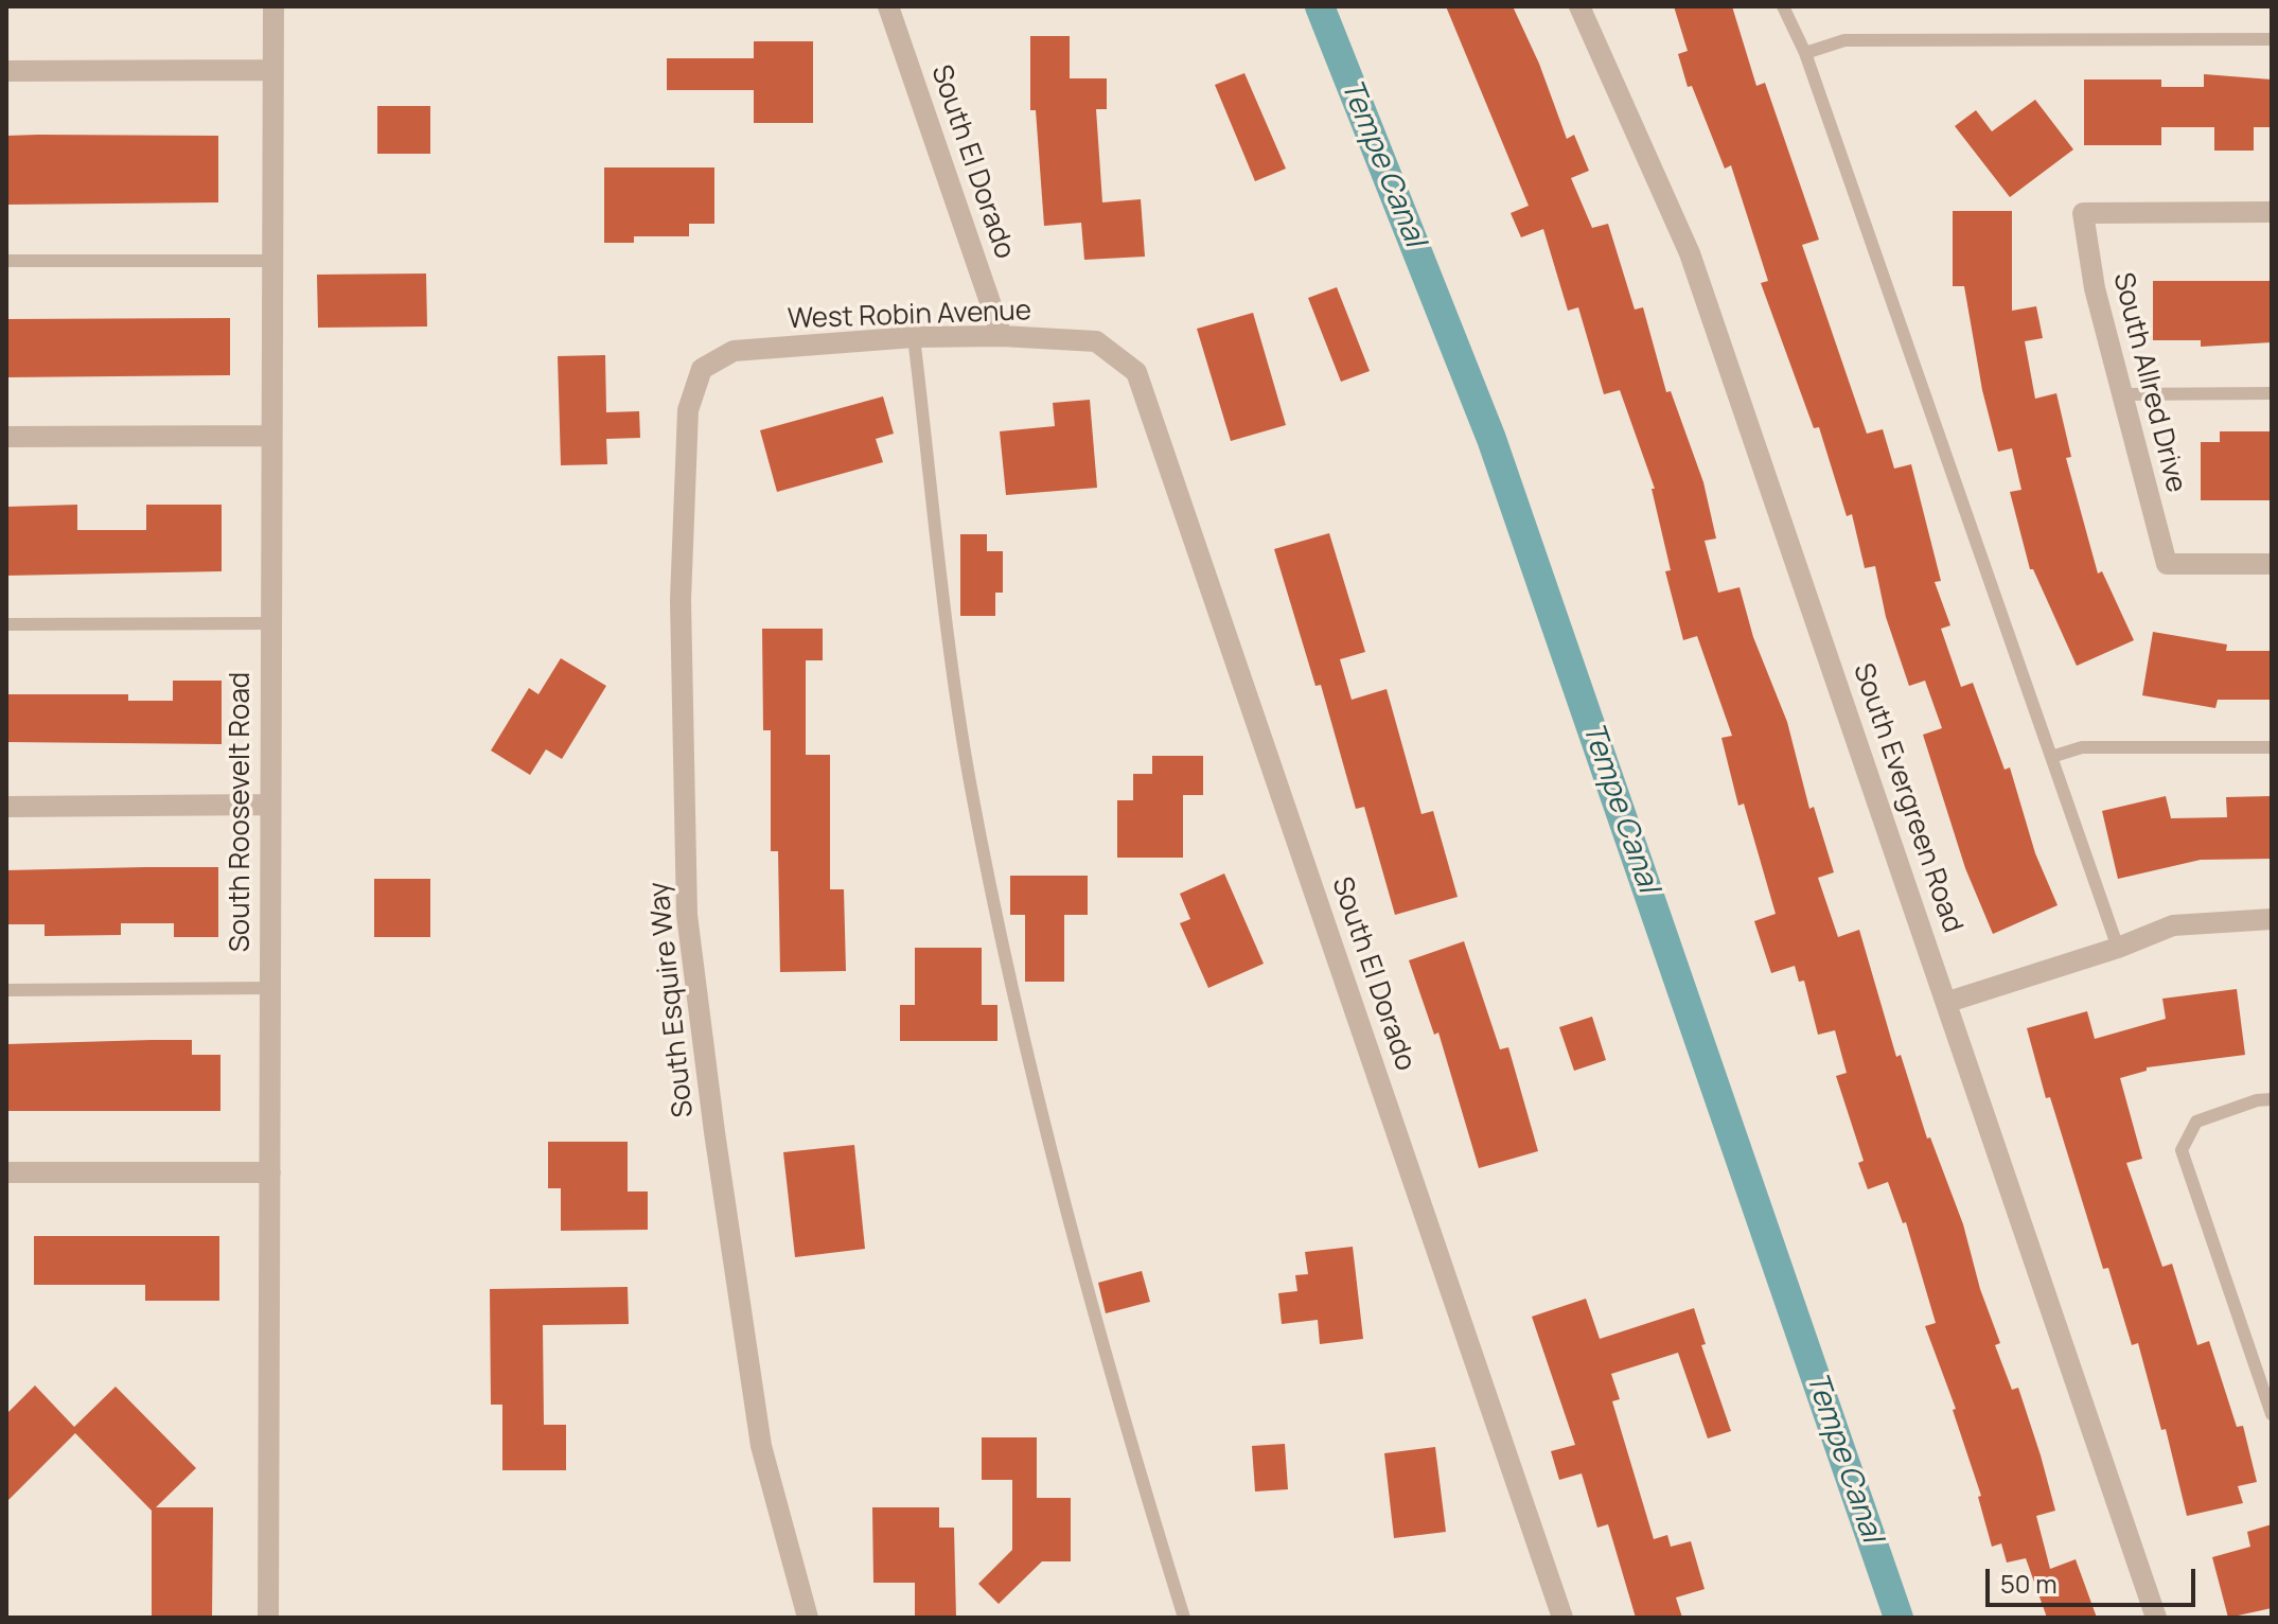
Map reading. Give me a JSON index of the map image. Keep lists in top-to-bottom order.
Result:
{
  "streets": {
    "street": [
      "South El Dorado",
      "West Robin Avenue",
      "South Allred Drive",
      "South Evergreen Road",
      "South Roosevelt Road",
      "South Esquire Way"
    ]
  },
  "crossings": [
    ["South El Dorado", "West Robin Avenue"],
    ["West Robin Avenue", "South Esquire Way"]
  ],
  "water": ["Tempe Canal"],
  "scale_bar": "50 m"
}
